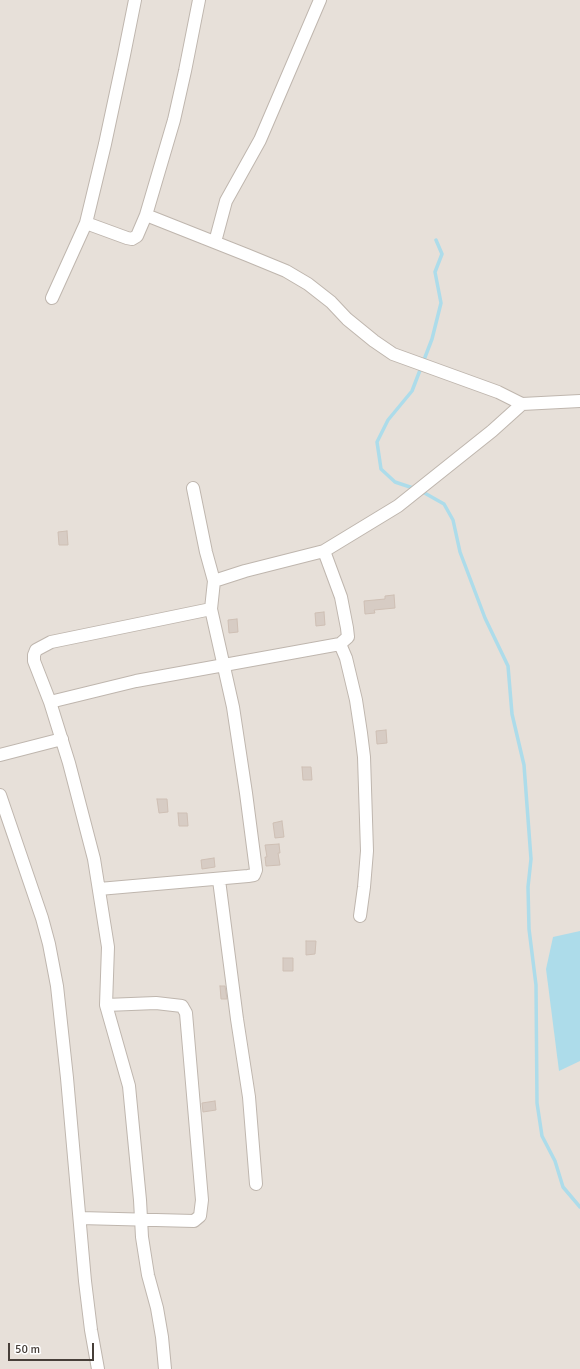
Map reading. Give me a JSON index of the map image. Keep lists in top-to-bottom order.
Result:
{
  "scale_bar": "50 m"
}
